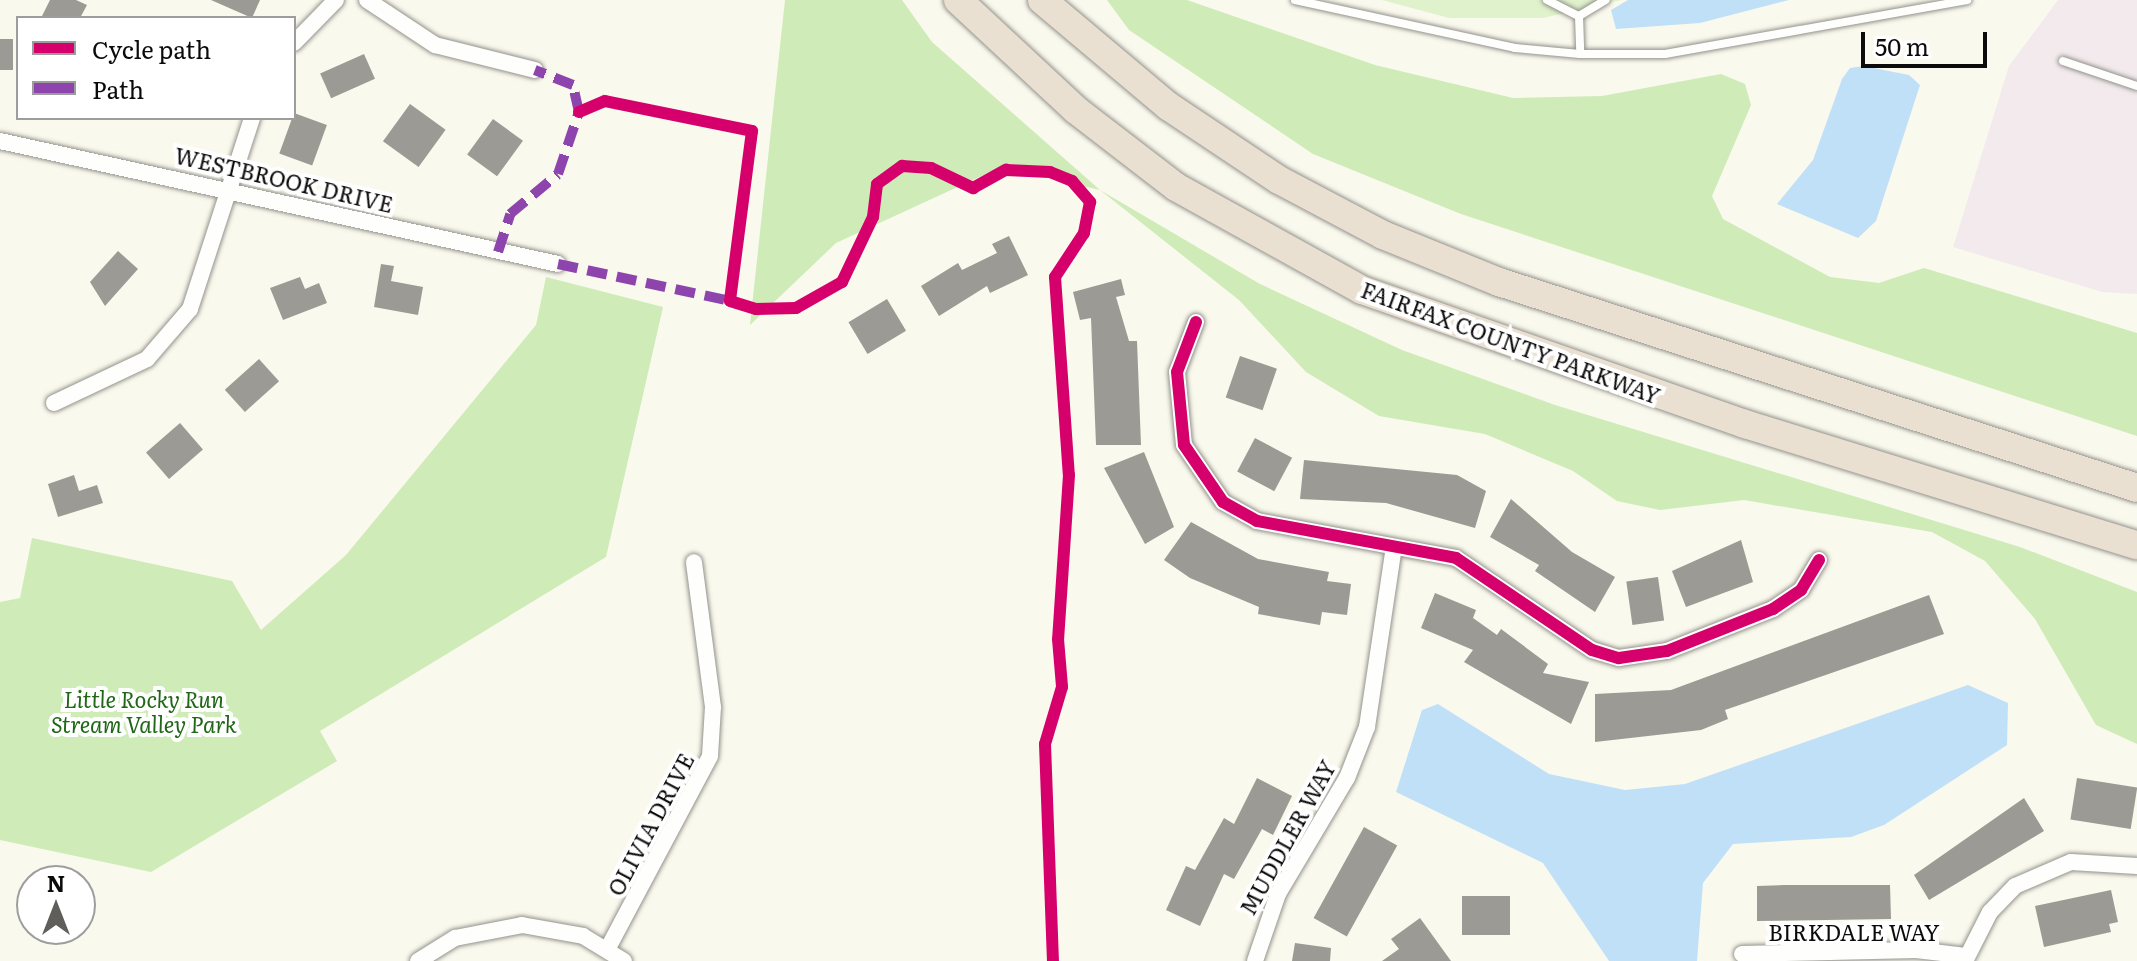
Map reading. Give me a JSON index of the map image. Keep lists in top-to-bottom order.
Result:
{
  "streets": {
    "highway": ["FAIRFAX COUNTY PARKWAY"],
    "street": [
      "WESTBROOK DRIVE",
      "OLIVIA DRIVE",
      "MUDDLER WAY",
      "BIRKDALE WAY"
    ]
  },
  "parks": ["Little Rocky Run Stream Valley Park"],
  "legend": ["Cycle path", "Path"],
  "scale_bar": "50 m",
  "north": "top"
}
